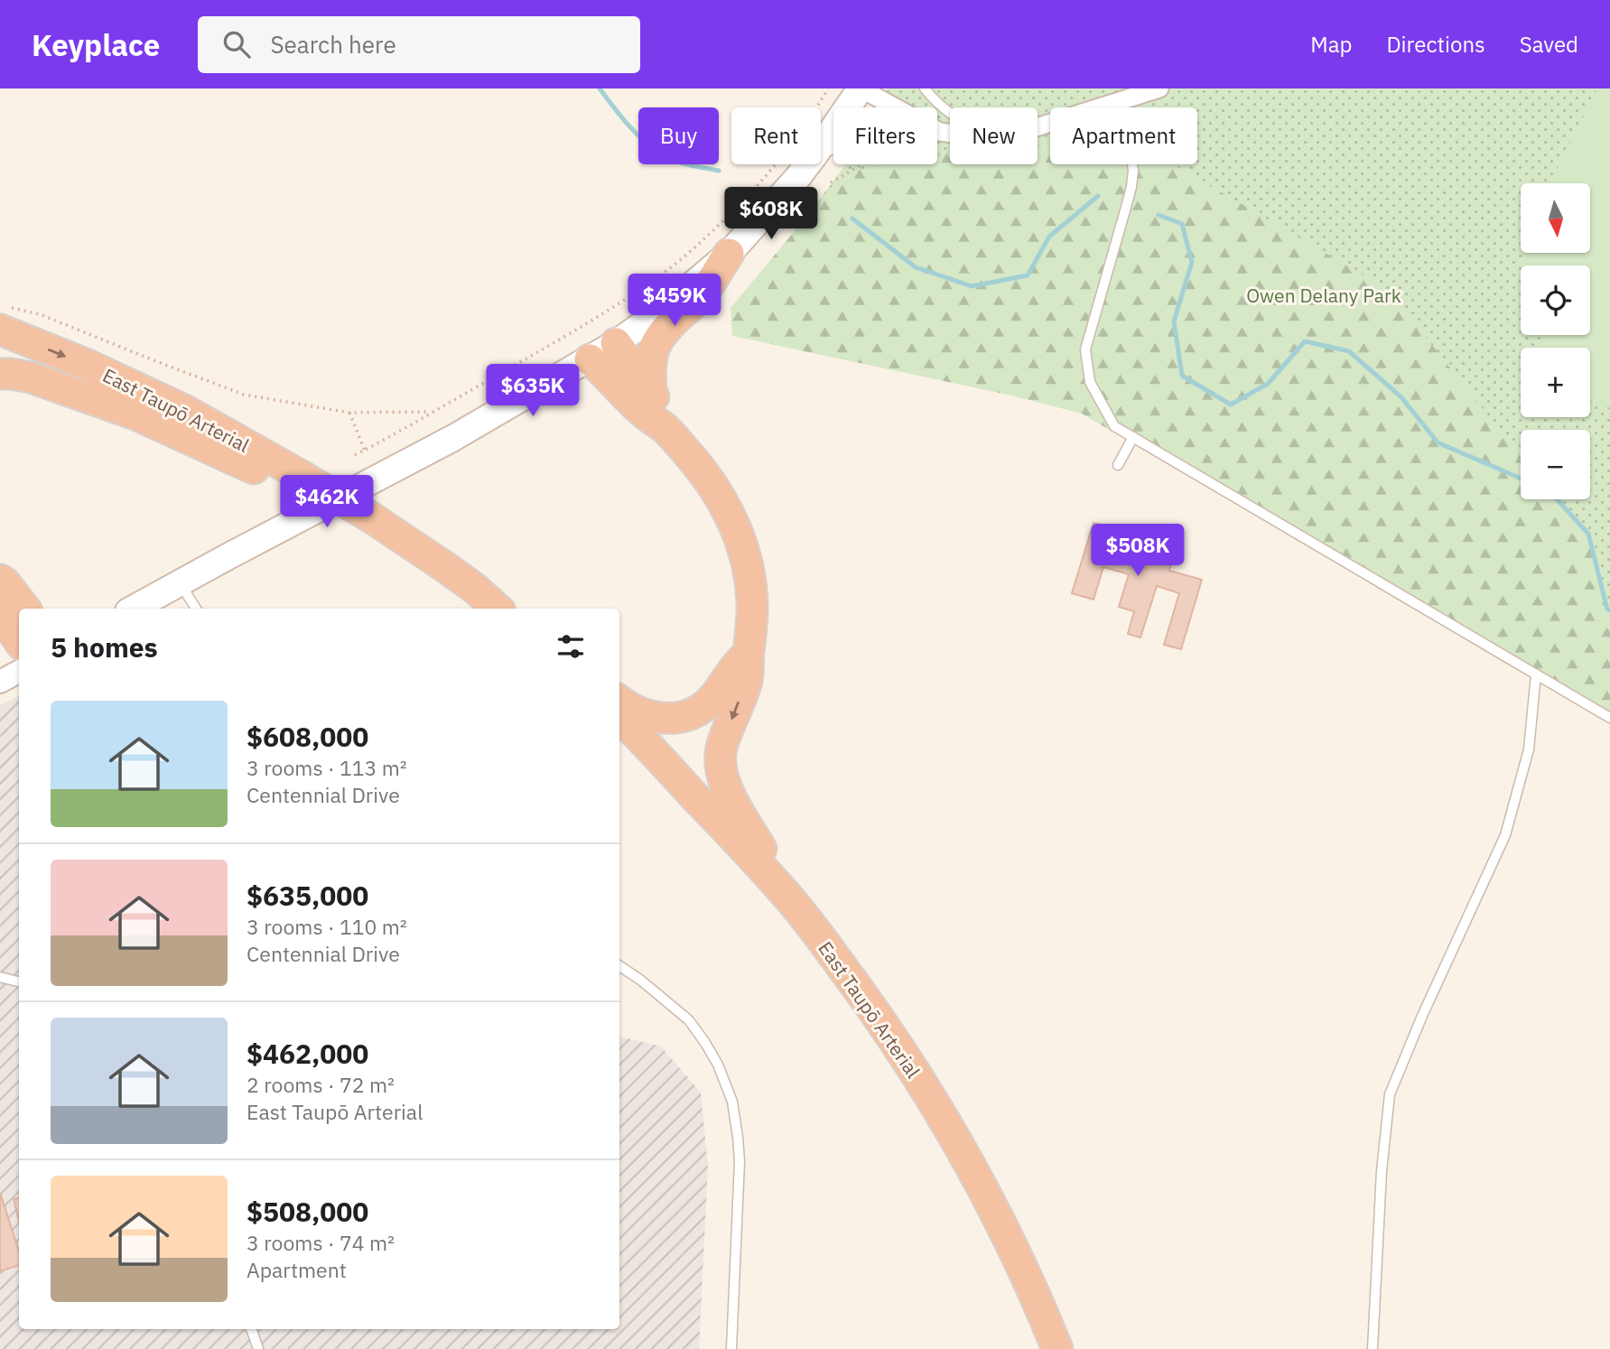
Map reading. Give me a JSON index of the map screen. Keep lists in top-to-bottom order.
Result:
{
  "streets": {
    "highway": ["East Taupō Arterial"]
  },
  "parks": ["Owen Delany Park"],
  "north": "bottom",
  "page": {
    "header": "Keyplace",
    "search": "Search here",
    "nav": ["Map", "Directions", "Saved"],
    "chip": [
      "Buy",
      "Rent",
      "Filters",
      "New",
      "Apartment"
    ],
    "map_buttons": ["+", "−"],
    "price": [
      "$608K",
      "$459K",
      "$635K",
      "$462K",
      "$508K"
    ],
    "heading": "5 homes",
    "list": [
      {
        "name": "$608,000",
        "note": "3 rooms · 113 m² · Centennial Drive"
      },
      {
        "name": "$635,000",
        "note": "3 rooms · 110 m² · Centennial Drive"
      },
      {
        "name": "$462,000",
        "note": "2 rooms · 72 m² · East Taupō Arterial"
      },
      {
        "name": "$508,000",
        "note": "3 rooms · 74 m² · Apartment"
      }
    ]
  }
}
